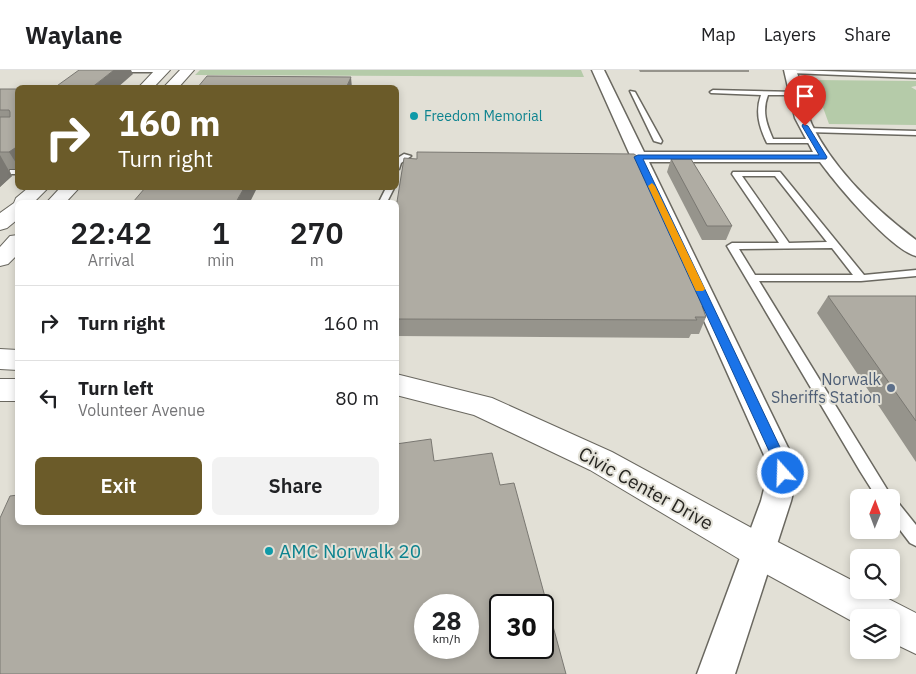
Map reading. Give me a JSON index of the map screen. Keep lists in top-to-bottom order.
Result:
{
  "streets": {
    "street": ["Civic Center Drive"]
  },
  "places": ["Freedom Memorial", "Norwalk Sheriffs Station", "AMC Norwalk 20"],
  "north": "top",
  "page": {
    "header": "Waylane",
    "nav": ["Map", "Layers", "Share"],
    "turn": ["160 m", "Turn right"],
    "eta": [
      "22:42",
      "Arrival",
      "1",
      "min",
      "270",
      "m"
    ],
    "list": [
      {
        "name": "Turn right",
        "value": "160 m"
      },
      {
        "name": "Turn left",
        "note": "Volunteer Avenue",
        "value": "80 m"
      }
    ],
    "buttons": ["Exit", "Share"],
    "speed": "28 km/h",
    "limit": "30"
  }
}
